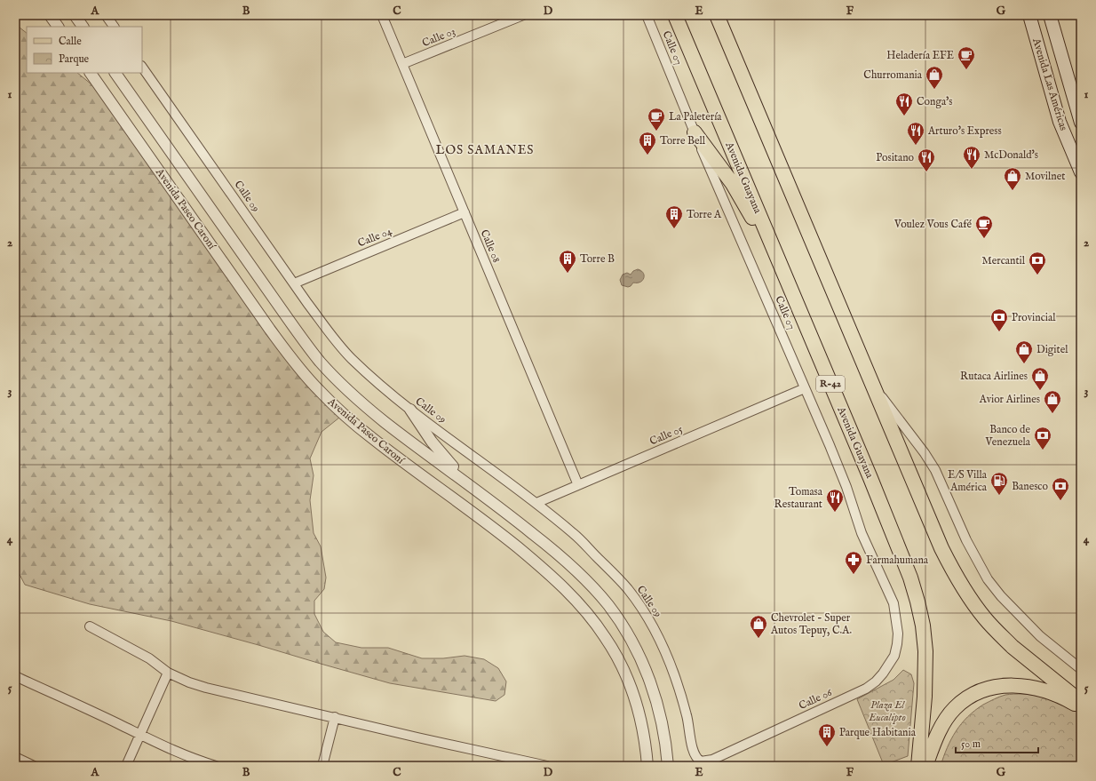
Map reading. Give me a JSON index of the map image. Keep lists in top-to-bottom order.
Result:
{
  "streets": {
    "main road": ["Avenida Las Américas", "Avenida Guayana", "R-42"],
    "street": [
      "Calle 03",
      "Calle 07",
      "Calle 09",
      "Avenida Paseo Caroní",
      "Calle 04",
      "Calle 08",
      "Calle 05",
      "Calle 06"
    ]
  },
  "crossings": [
    ["Calle 03", "Calle 08"],
    ["Calle 07", "Calle 05"],
    ["Calle 07", "Calle 06"],
    ["Calle 09", "Calle 04"],
    ["Calle 09", "Calle 05"],
    ["Calle 09", "Calle 06"],
    ["Calle 04", "Calle 08"],
    ["Calle 08", "Calle 05"]
  ],
  "districts": ["LOS SAMANES"],
  "parks": ["Plaza El Eucalipto"],
  "places": {
    "cafe": ["Heladería EFE", "La Paletería", "Voulez Vous Café"],
    "shop": [
      "Churromania",
      "Movilnet",
      "Digitel",
      "Rutaca Airlines",
      "Avior Airlines",
      "Chevrolet - Super Autos Tepuy, C.A."
    ],
    "restaurant": [
      "Conga's",
      "Arturo's Express",
      "McDonald's",
      "Positano",
      "Tomasa Restaurant"
    ],
    "building": [
      "Torre Bell",
      "Torre A",
      "Torre B",
      "Parque Habitania"
    ],
    "bank": [
      "Mercantil",
      "Provincial",
      "Banco de Venezuela",
      "Banesco"
    ],
    "fuel station": ["E/S Villa América"],
    "pharmacy": ["Farmahumana"]
  },
  "legend": ["Calle", "Parque"],
  "scale_bar": "50 m",
  "grid": {
    "columns": [
      "A",
      "B",
      "C",
      "D",
      "E",
      "F",
      "G"
    ],
    "rows": [
      "1",
      "2",
      "3",
      "4",
      "5"
    ]
  }
}
